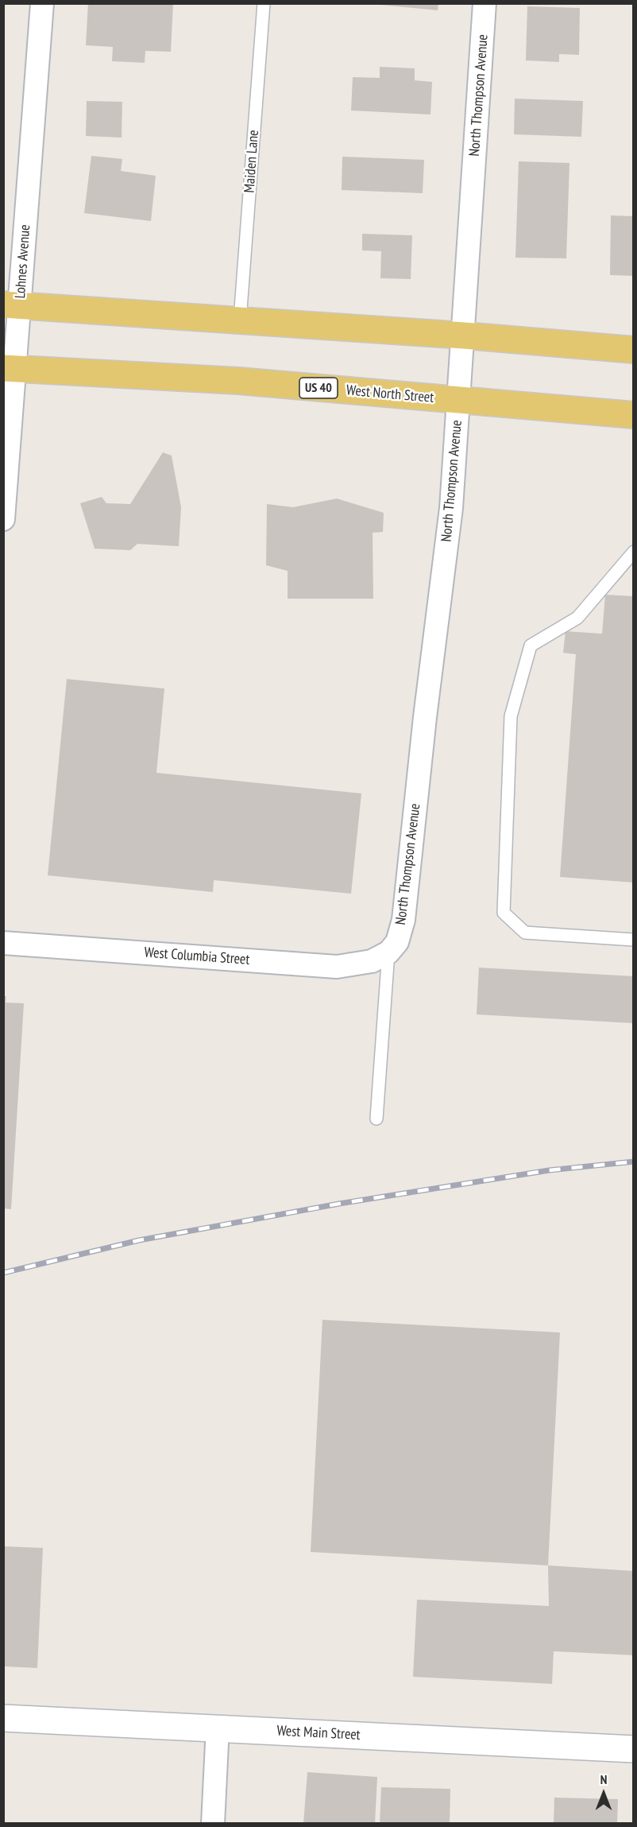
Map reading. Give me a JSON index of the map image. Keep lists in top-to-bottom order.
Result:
{
  "streets": {
    "main road": ["US 40", "West North Street"],
    "street": [
      "North Thompson Avenue",
      "Lohnes Avenue",
      "West Columbia Street",
      "West Main Street"
    ],
    "lane": ["Maiden Lane"]
  },
  "crossings": [
    ["North Thompson Avenue", "West North Street"],
    ["North Thompson Avenue", "West Columbia Street"],
    ["Lohnes Avenue", "West North Street"]
  ],
  "north": "top"
}
